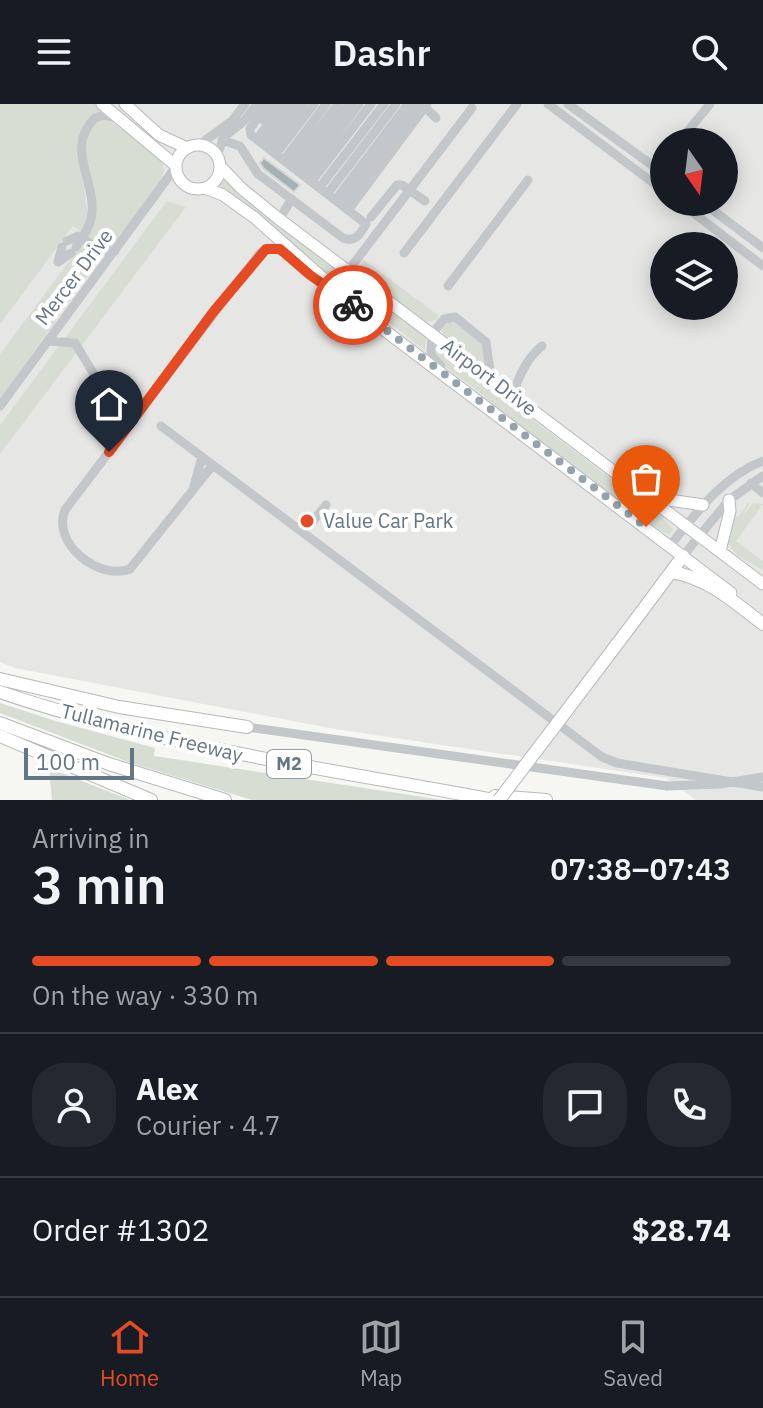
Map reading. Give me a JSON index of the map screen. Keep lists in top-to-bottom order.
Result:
{
  "streets": {
    "highway": ["Tullamarine Freeway", "M2"],
    "main road": ["Airport Drive"],
    "street": ["Mercer Drive"]
  },
  "crossings": [
    ["Mercer Drive", "Airport Drive"]
  ],
  "places": ["Value Car Park"],
  "scale_bar": "100 m",
  "north": "bottom",
  "page": {
    "header": "Dashr",
    "scale": "100 m",
    "heading": ["3 min", "Arriving in", "07:38–07:43"],
    "panel": [
      "Alex",
      "Courier · 4.7",
      "Order #1302",
      "$28.74"
    ],
    "bar": "On the way · 330 m",
    "tabs": ["Home", "Map", "Saved"]
  }
}
